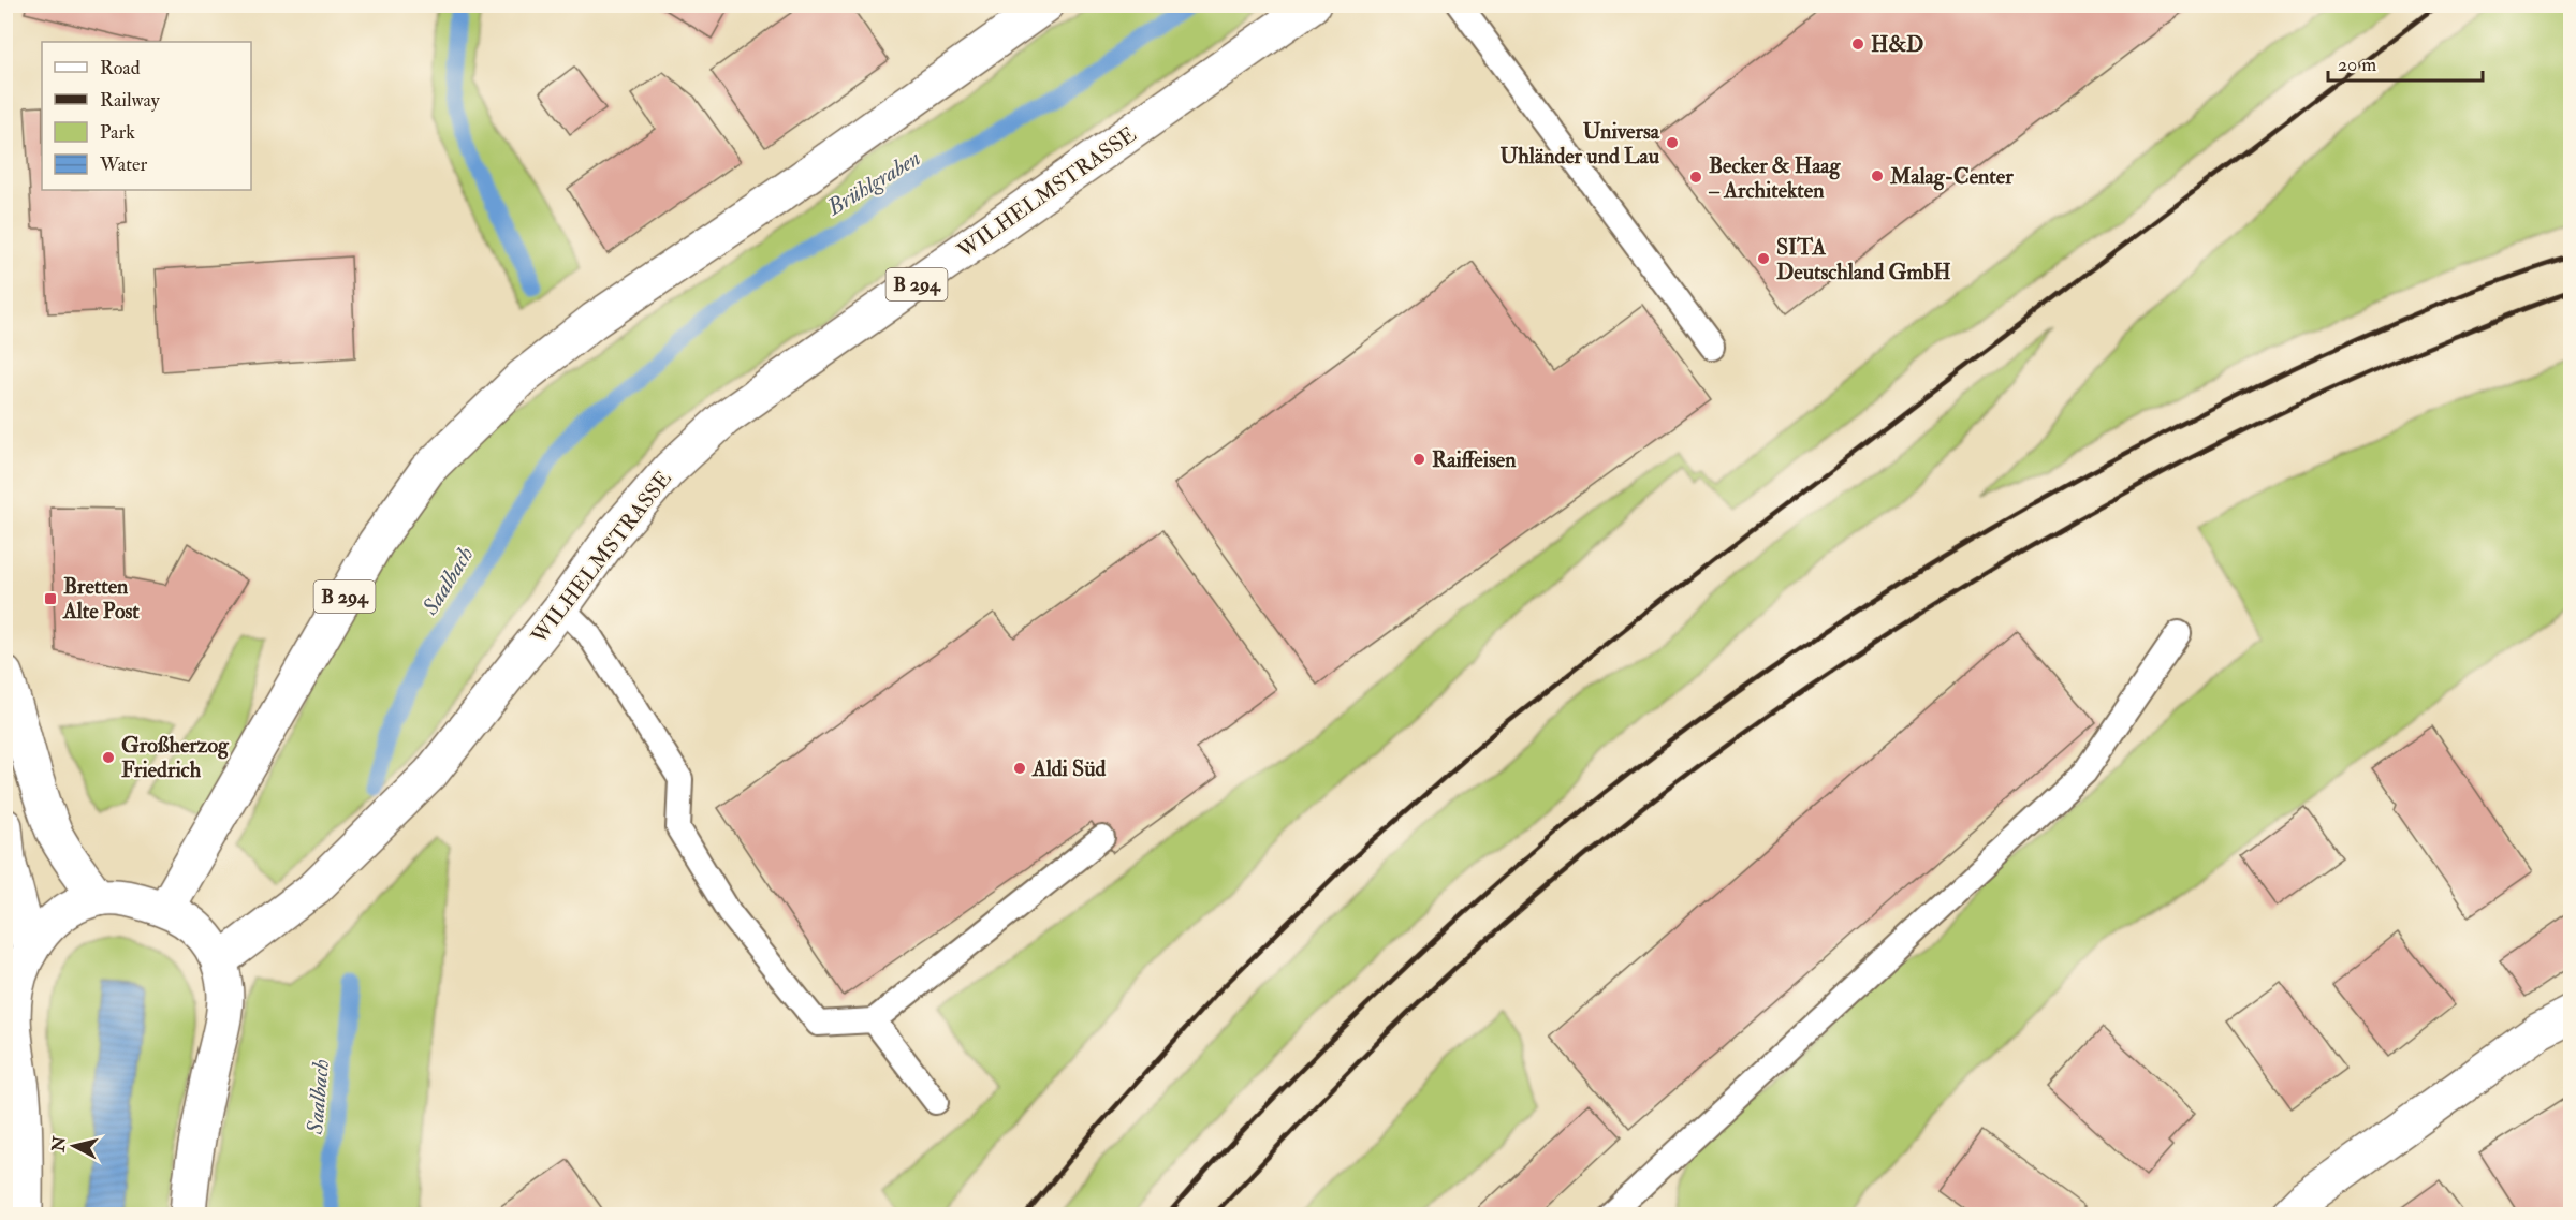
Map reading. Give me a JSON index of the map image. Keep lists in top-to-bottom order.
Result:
{
  "streets": {
    "main road": ["WILHELMSTRASSE", "B 294"]
  },
  "water": ["Brühlgraben", "Saalbach"],
  "places": {
    "other": [
      "H&D",
      "Universa Uhländer und Lau",
      "Malag-Center",
      "Becker & Haag – Architekten",
      "SITA Deutschland GmbH",
      "Raiffeisen",
      "Großherzog Friedrich",
      "Aldi Süd"
    ],
    "transit": ["Bretten Alte Post"]
  },
  "legend": [
    "Road",
    "Railway",
    "Park",
    "Water"
  ],
  "scale_bar": "20 m",
  "north": "left"
}
